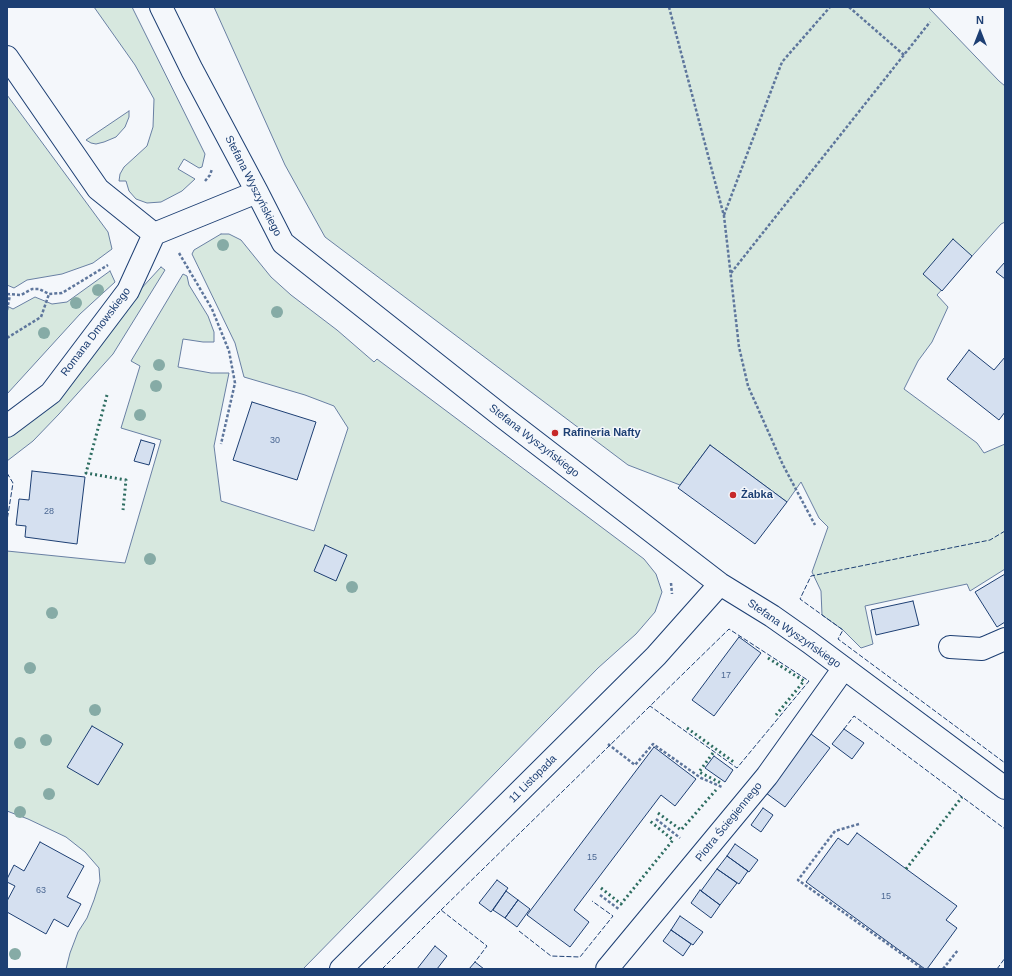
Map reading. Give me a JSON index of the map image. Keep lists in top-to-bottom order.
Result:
{
  "streets": {
    "street": [
      "Stefana Wyszyńskiego",
      "Romana Dmowskiego",
      "11 Listopada",
      "Piotra Ściegiennego"
    ]
  },
  "crossings": [
    ["Stefana Wyszyńskiego", "11 Listopada"],
    ["Stefana Wyszyńskiego", "Piotra Ściegiennego"]
  ],
  "places": ["Rafineria Nafty", "Żabka"],
  "house_numbers": [
    "30",
    "28",
    "17",
    "15",
    "63",
    "15"
  ],
  "north": "top"
}
